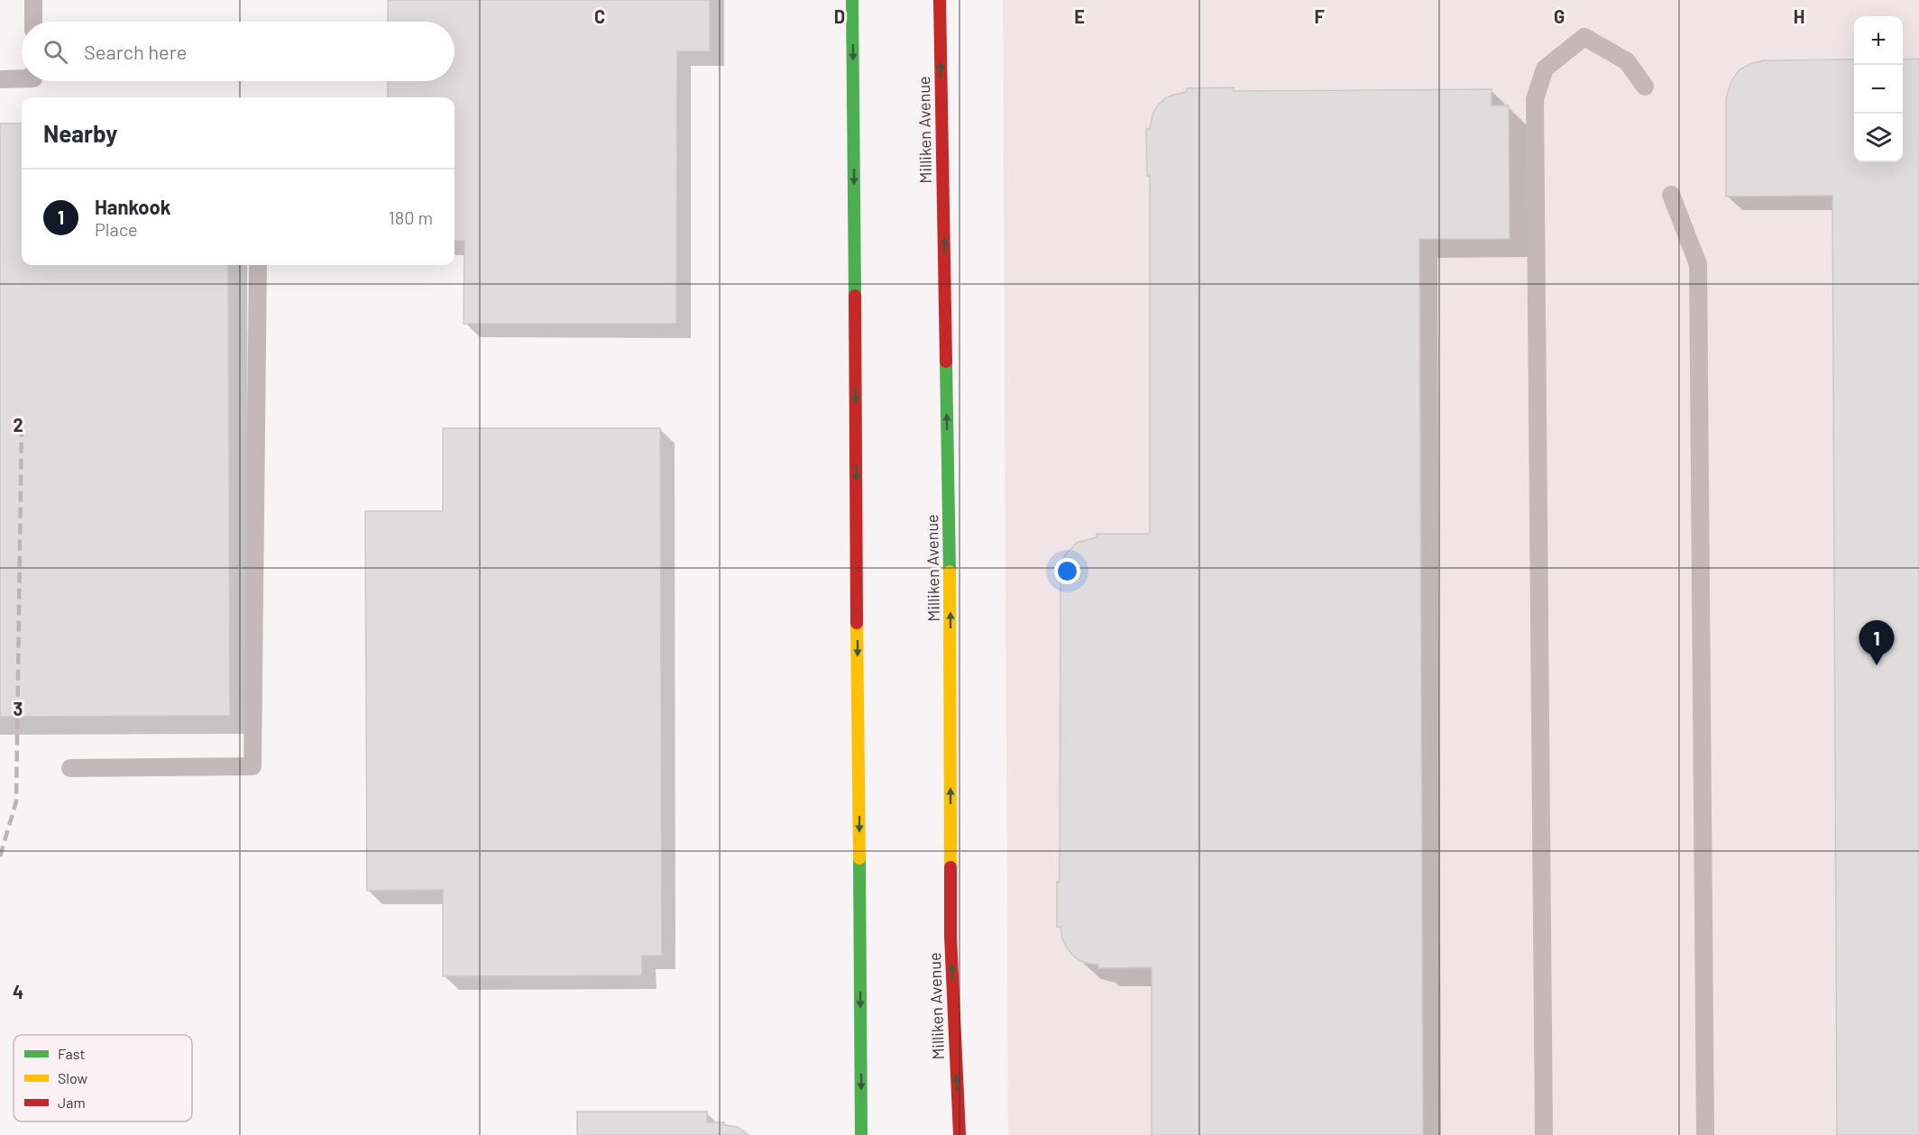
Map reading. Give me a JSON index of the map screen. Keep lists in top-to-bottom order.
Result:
{
  "streets": {
    "main road": ["Milliken Avenue"]
  },
  "legend": ["Fast", "Slow", "Jam"],
  "page": {
    "map_buttons": ["+", "−"],
    "search": "Search here",
    "heading": "Nearby",
    "list": [
      {
        "mark": "1",
        "name": "Hankook",
        "note": "Place",
        "value": "180 m"
      }
    ],
    "pins": "1"
  },
  "grid": {
    "columns": [
      "C",
      "D",
      "E",
      "F",
      "G",
      "H"
    ],
    "rows": ["2", "3", "4"]
  }
}
